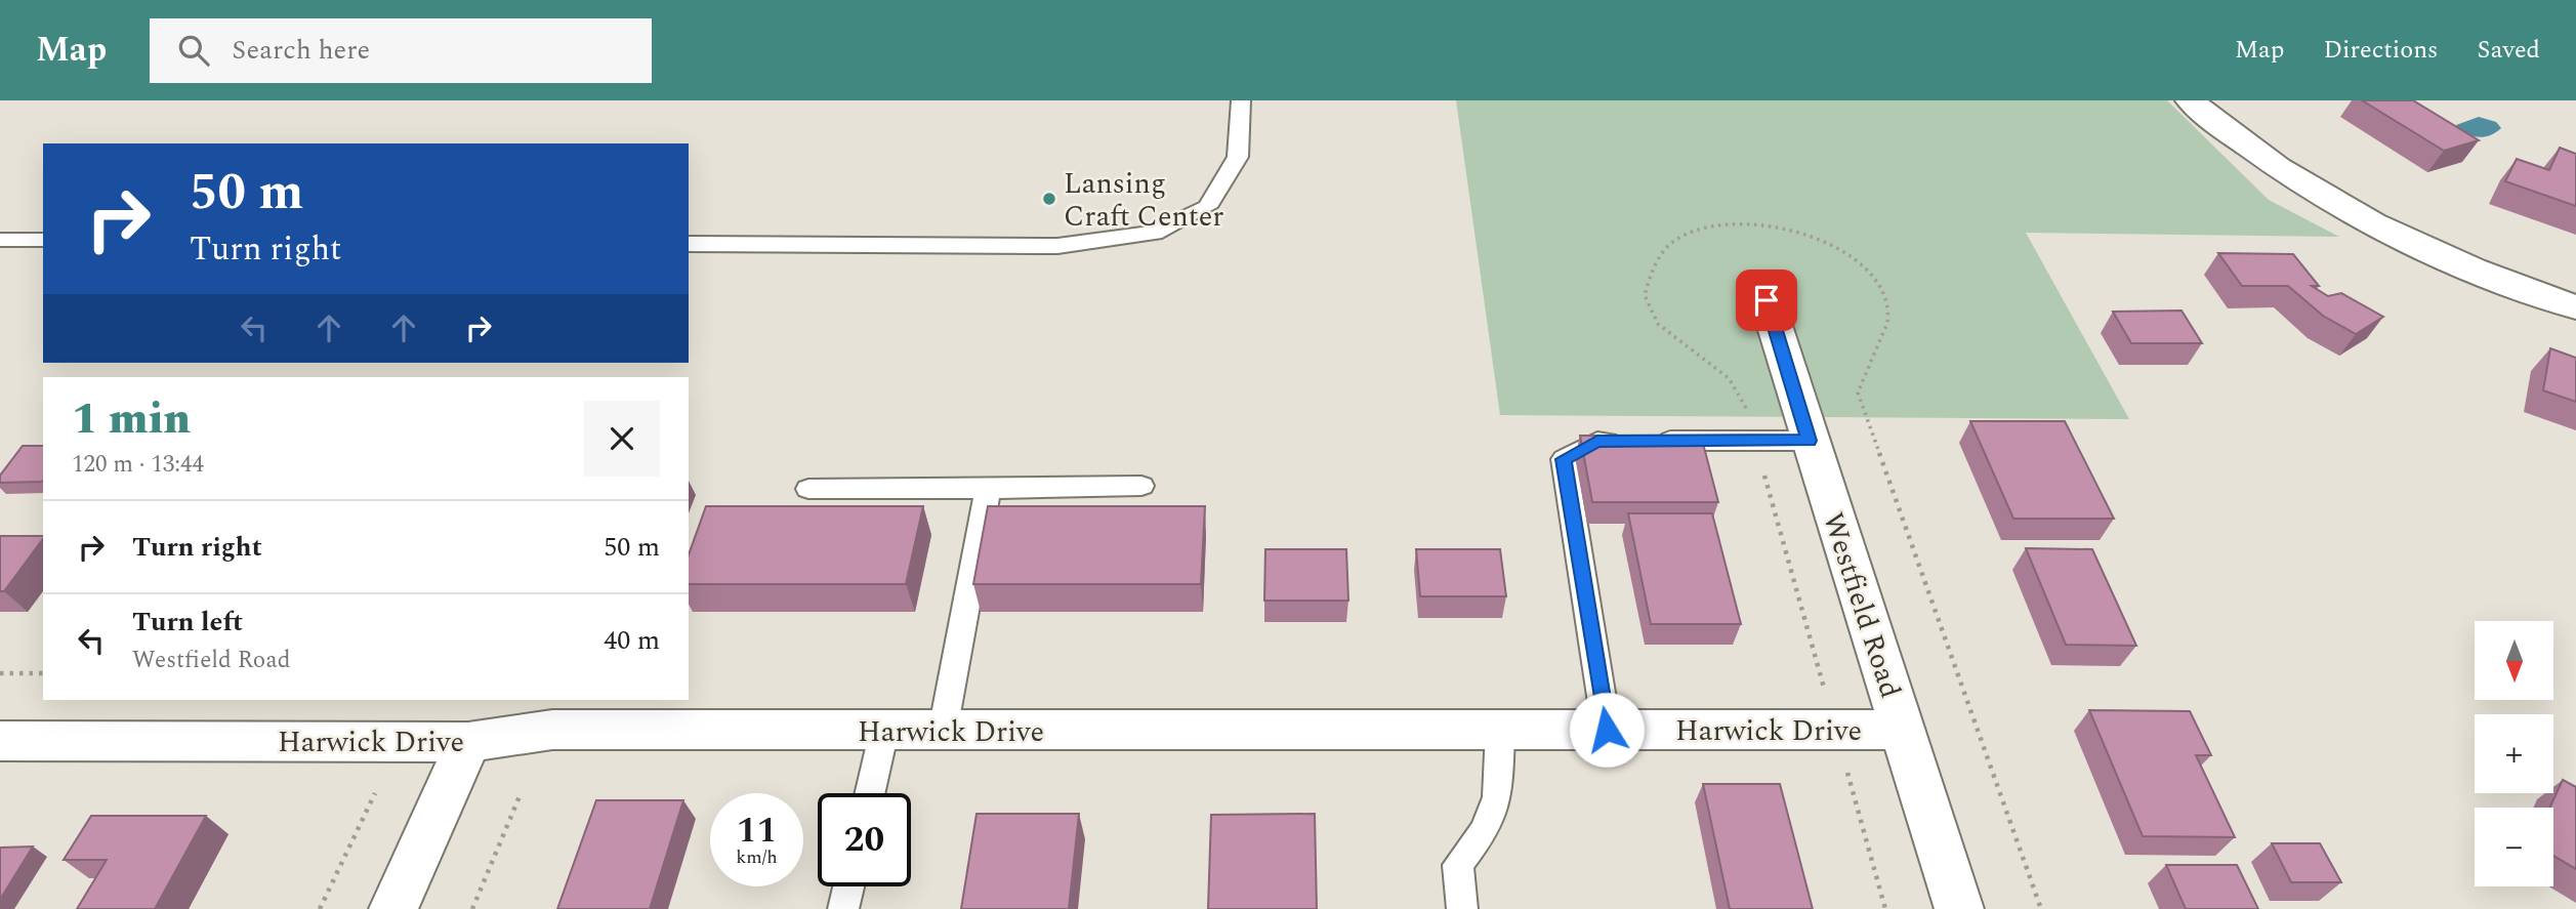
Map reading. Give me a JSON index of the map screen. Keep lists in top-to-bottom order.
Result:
{
  "streets": {
    "street": ["Westfield Road", "Harwick Drive"]
  },
  "crossings": [
    ["Westfield Road", "Harwick Drive"]
  ],
  "places": ["Lansing Craft Center"],
  "north": "bottom",
  "page": {
    "header": "Map",
    "search": "Search here",
    "nav": ["Map", "Directions", "Saved"],
    "turn": ["50 m", "Turn right"],
    "heading": ["1 min", "120 m · 13:44"],
    "list": [
      {
        "name": "Turn right",
        "value": "50 m"
      },
      {
        "name": "Turn left",
        "note": "Westfield Road",
        "value": "40 m"
      }
    ],
    "map_buttons": ["+", "−"],
    "speed": "11 km/h",
    "limit": "20"
  }
}
